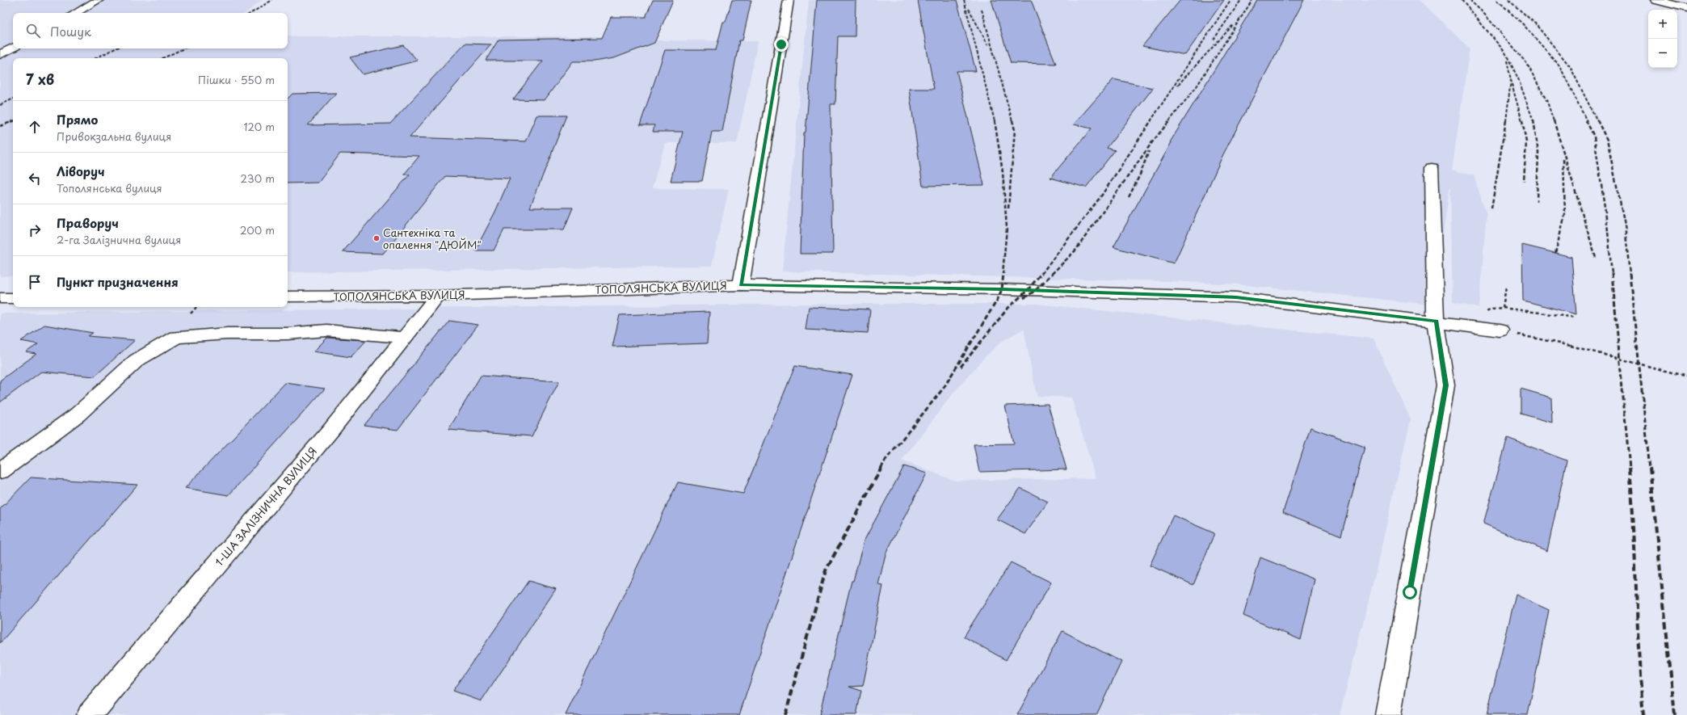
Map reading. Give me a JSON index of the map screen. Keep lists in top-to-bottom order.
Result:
{
  "streets": {
    "street": ["ТОПОЛЯНСЬКА ВУЛИЦЯ", "1-ША ЗАЛІЗНИЧНА ВУЛИЦЯ"]
  },
  "crossings": [
    ["ТОПОЛЯНСЬКА ВУЛИЦЯ", "1-ША ЗАЛІЗНИЧНА ВУЛИЦЯ"]
  ],
  "places": ["Сантехніка та опалення \"ДЮЙМ\""],
  "page": {
    "map_buttons": ["+", "−"],
    "search": "Пошук",
    "heading": ["7 хв", "Пішки · 550 m"],
    "list": [
      ["Прямо", "Привокзальна вулиця", "120 m"],
      ["Ліворуч", "Тополянська вулиця", "230 m"],
      ["Праворуч", "2-га Залізнична вулиця", "200 m"],
      "Пункт призначення"
    ]
  }
}
